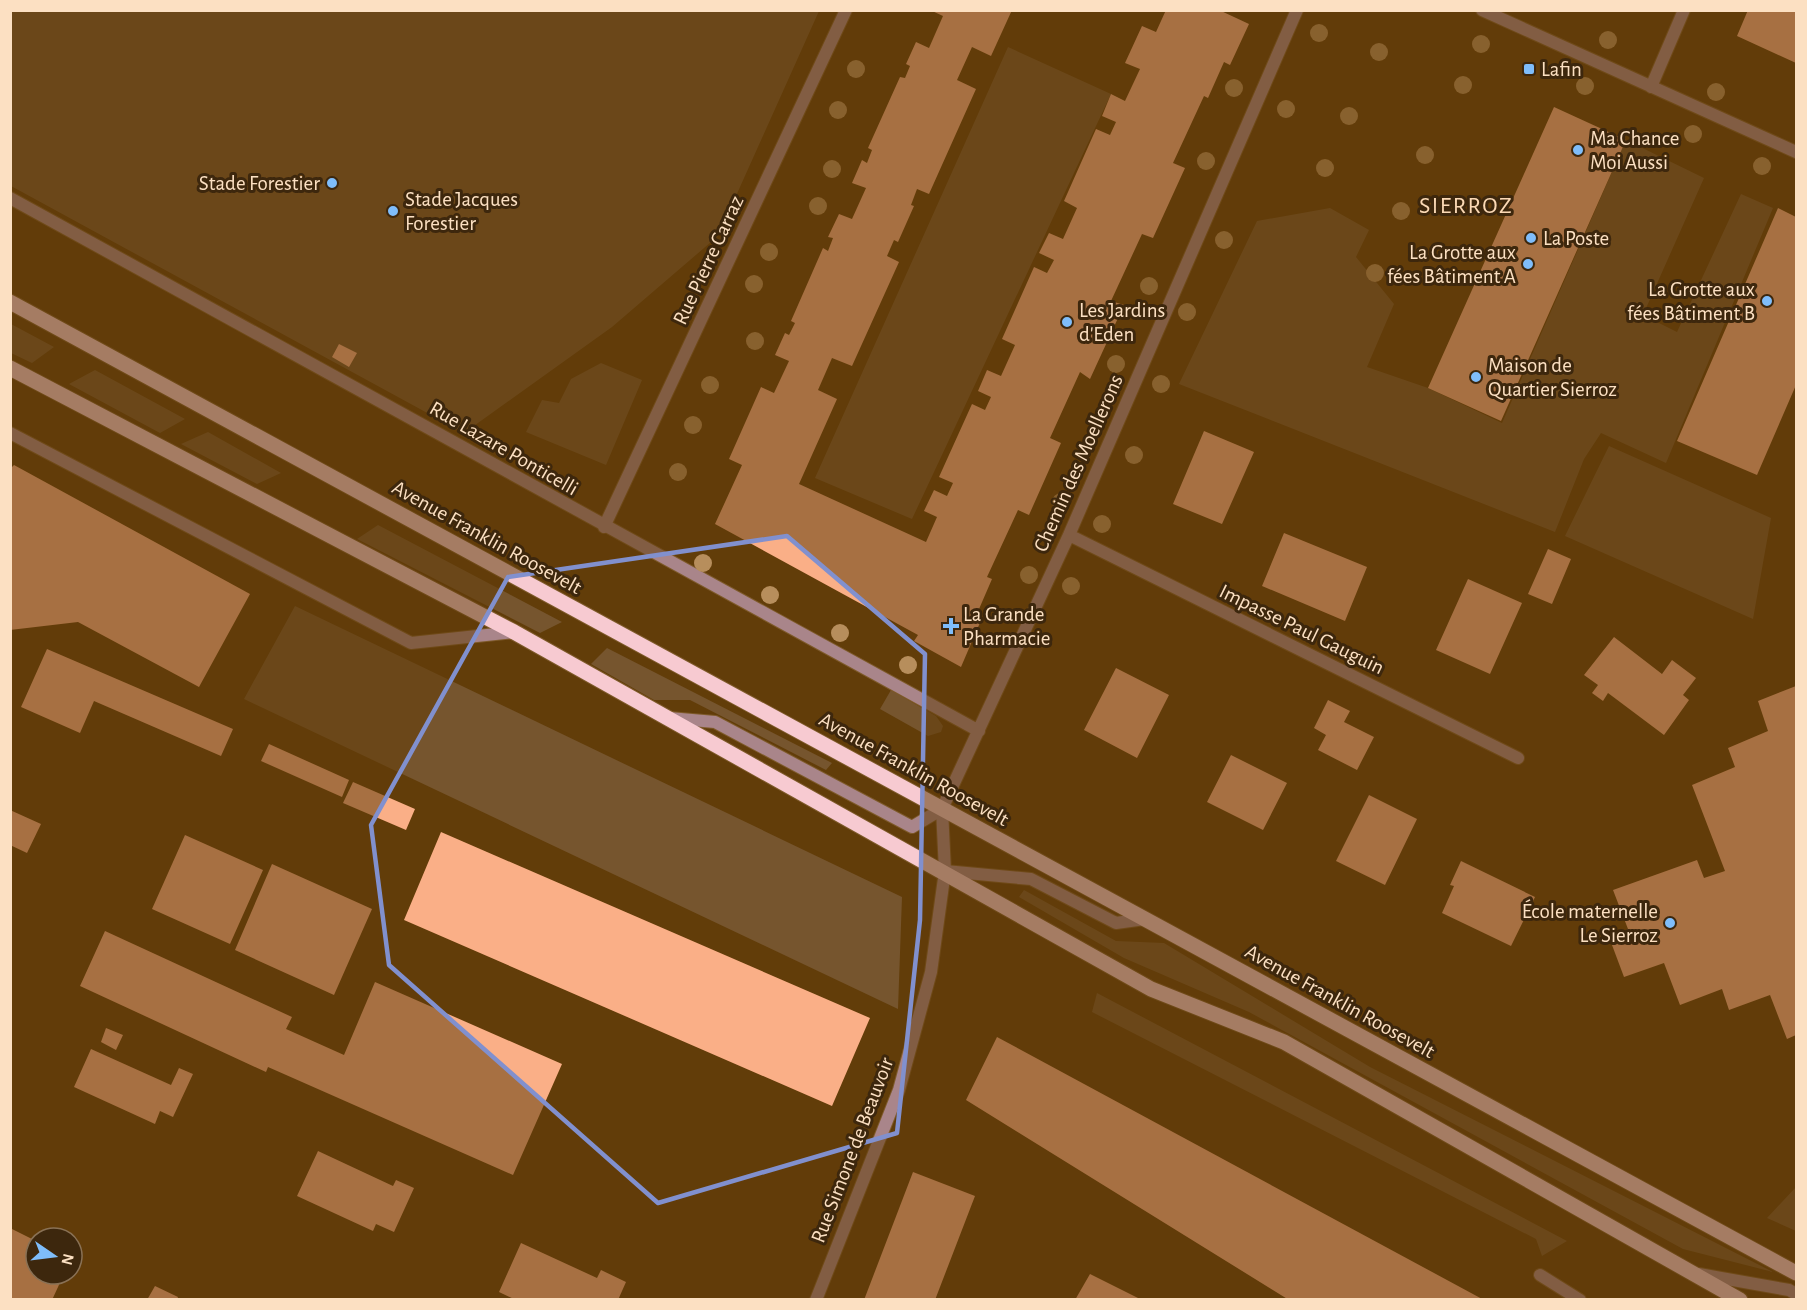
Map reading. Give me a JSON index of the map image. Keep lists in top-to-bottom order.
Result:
{
  "streets": {
    "main road": ["Avenue Franklin Roosevelt"],
    "street": [
      "Rue Pierre Carraz",
      "Rue Lazare Ponticelli",
      "Chemin des Moellerons",
      "Impasse Paul Gauguin",
      "Rue Simone de Beauvoir"
    ]
  },
  "crossings": [
    ["Rue Pierre Carraz", "Rue Lazare Ponticelli"],
    ["Rue Lazare Ponticelli", "Chemin des Moellerons"],
    ["Chemin des Moellerons", "Avenue Franklin Roosevelt"],
    ["Chemin des Moellerons", "Impasse Paul Gauguin"],
    ["Chemin des Moellerons", "Rue Simone de Beauvoir"],
    ["Avenue Franklin Roosevelt", "Rue Simone de Beauvoir"]
  ],
  "districts": ["SIERROZ"],
  "places": {
    "transit": ["Lafin"],
    "other": [
      "Ma Chance Moi Aussi",
      "Stade Forestier",
      "Stade Jacques Forestier",
      "La Poste",
      "La Grotte aux fées Bâtiment A",
      "La Grotte aux fées Bâtiment B",
      "Les Jardins d'Eden",
      "Maison de Quartier Sierroz",
      "École maternelle Le Sierroz"
    ],
    "health": ["La Grande Pharmacie"]
  },
  "north": "right"
}
